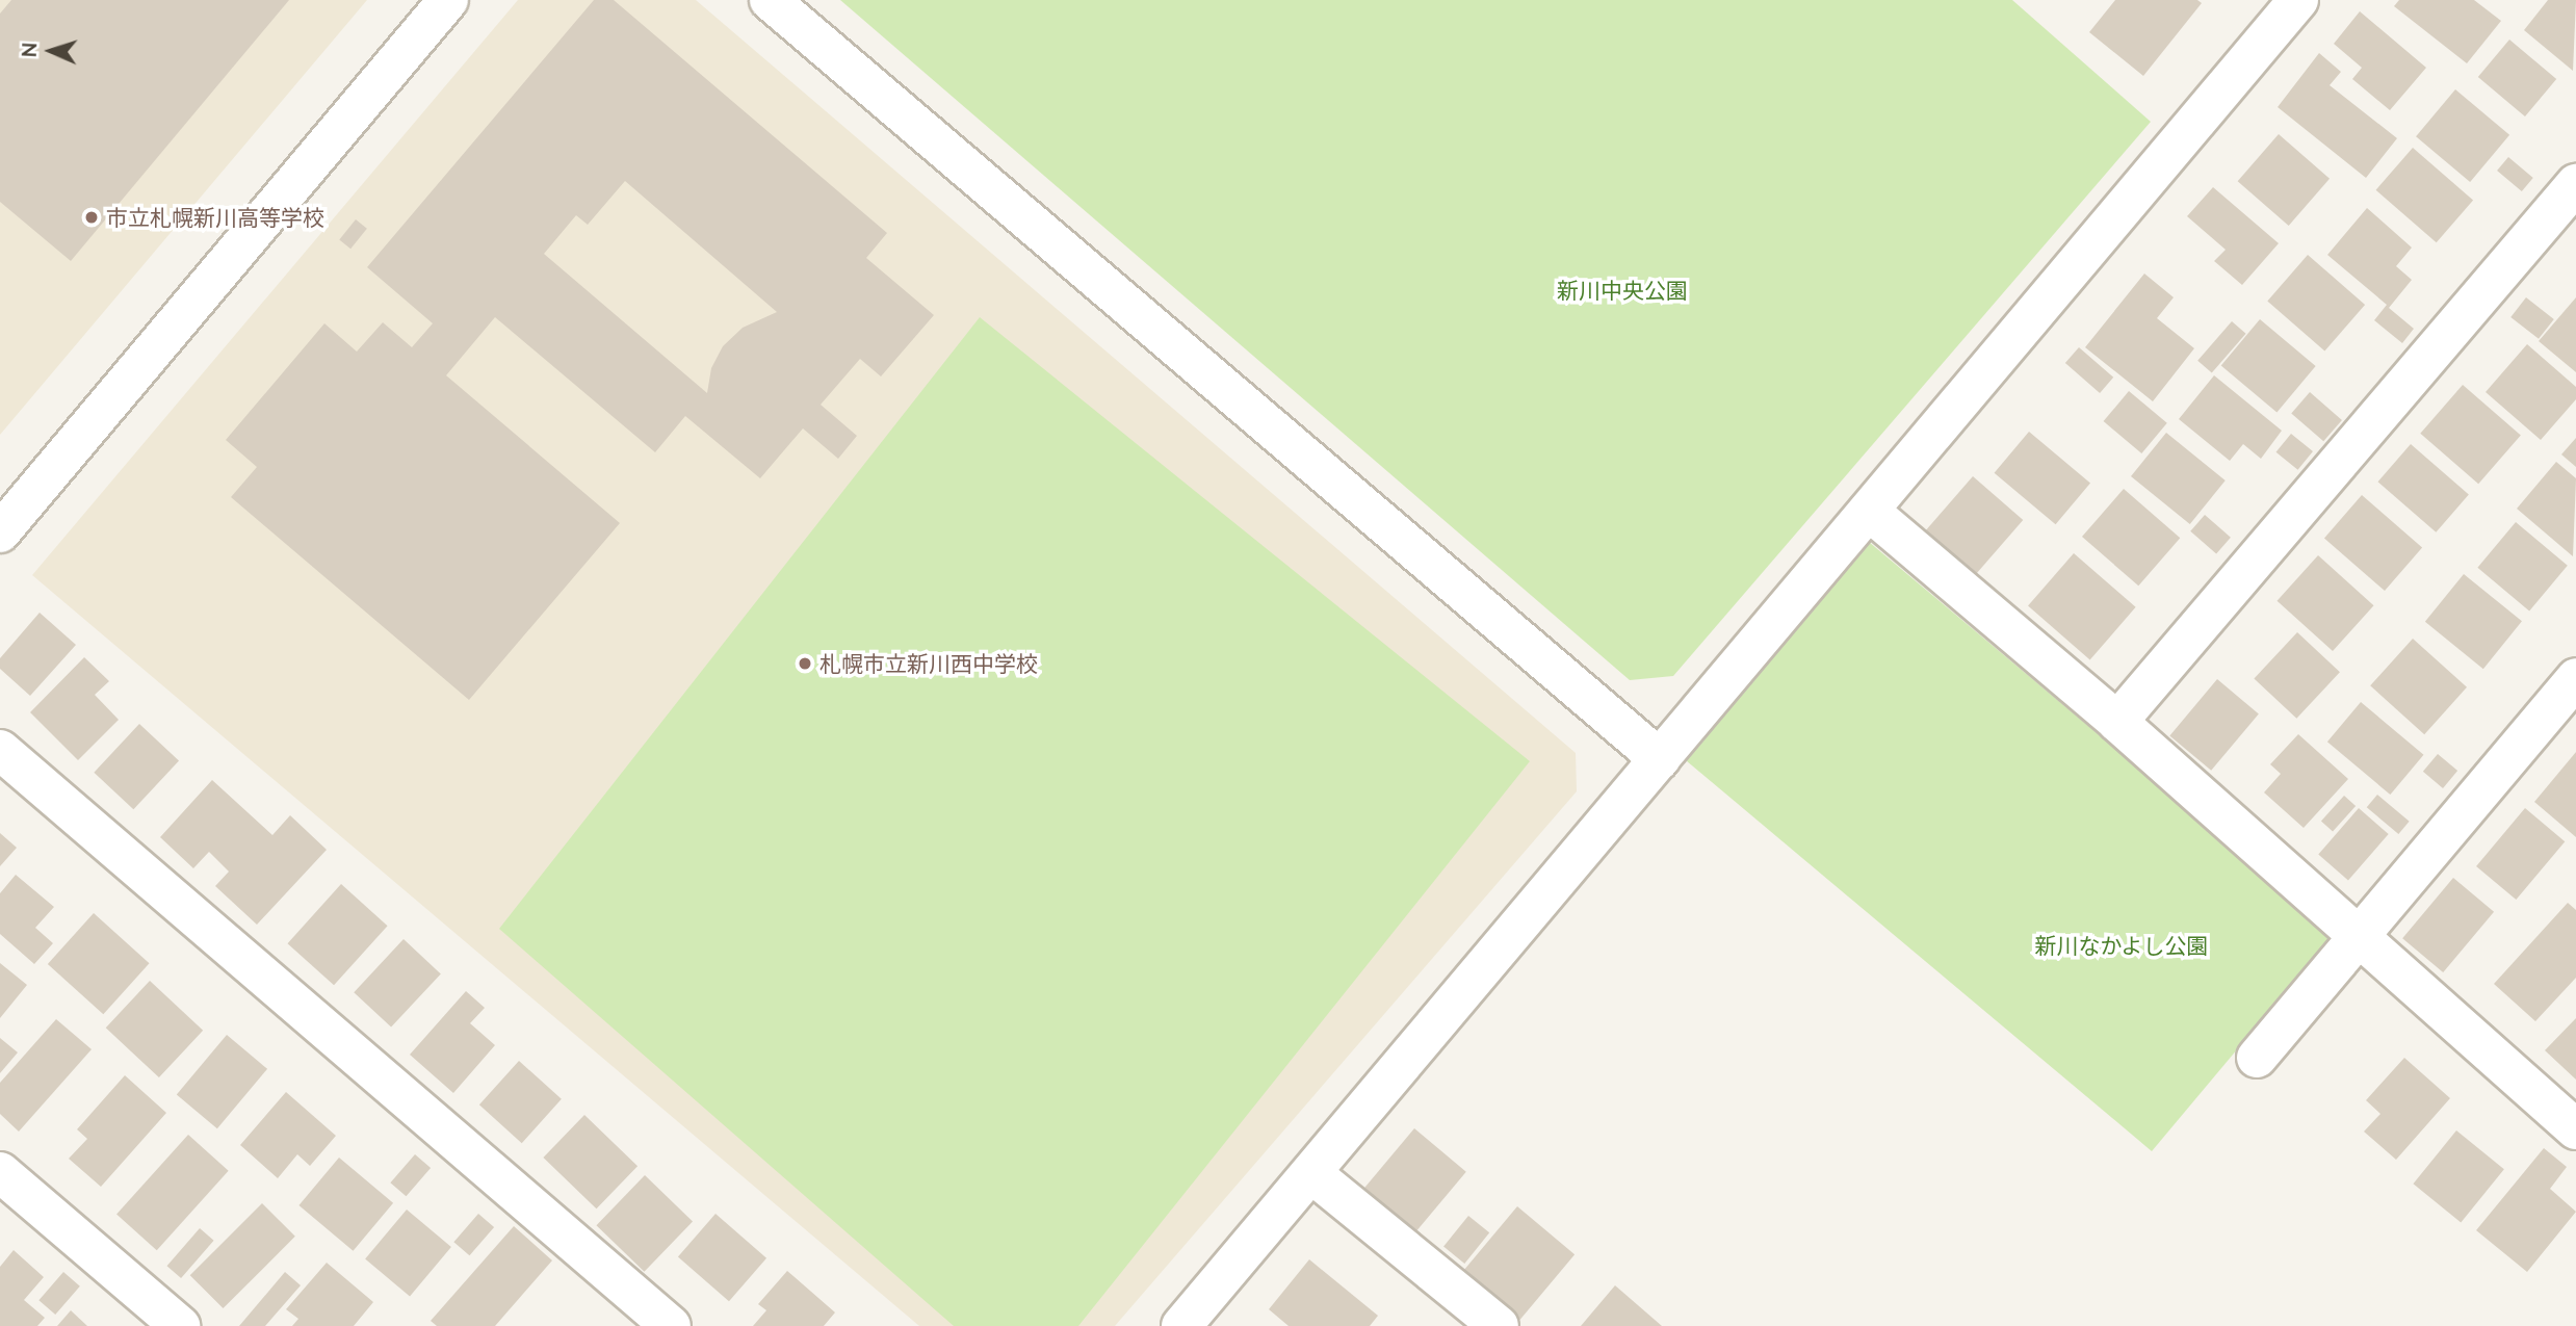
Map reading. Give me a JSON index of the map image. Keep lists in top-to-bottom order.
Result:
{
  "parks": ["新川中央公園", "新川なかよし公園"],
  "places": ["市立札幌新川高等学校", "札幌市立新川西中学校"],
  "north": "left"
}
